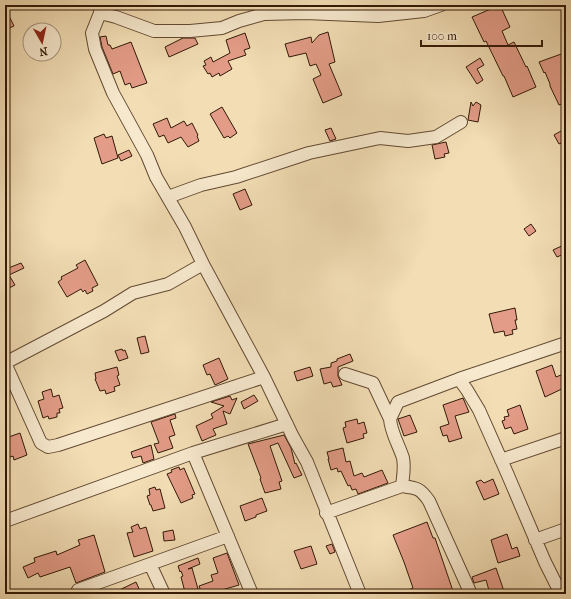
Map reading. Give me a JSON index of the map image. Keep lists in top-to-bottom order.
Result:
{
  "scale_bar": "100 m",
  "north": "bottom"
}
